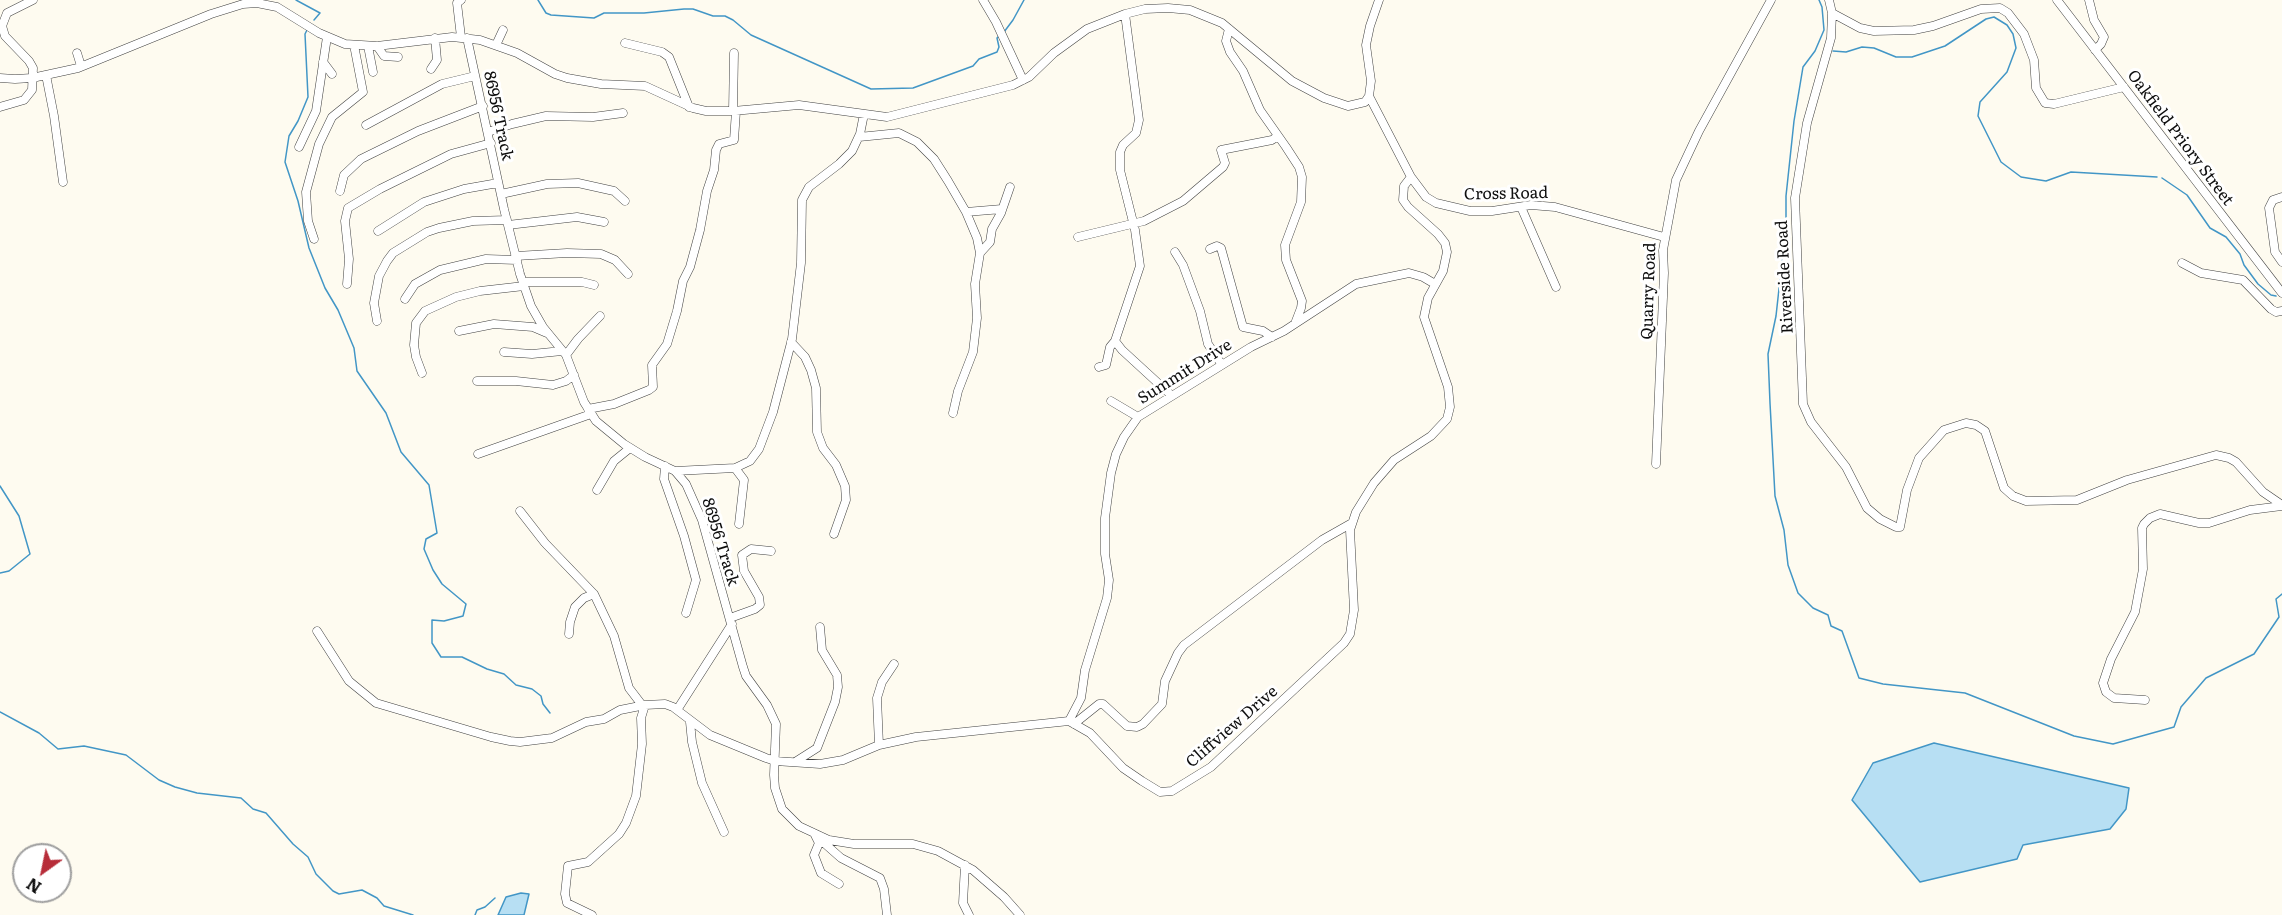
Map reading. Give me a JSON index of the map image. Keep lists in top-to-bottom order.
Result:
{
  "streets": {
    "street": [
      "86956 Track",
      "Oakfield Priory Street",
      "Cross Road",
      "Riverside Road",
      "Quarry Road",
      "Summit Drive",
      "Cliffview Drive"
    ]
  },
  "crossings": [
    ["Cross Road", "Quarry Road"],
    ["Summit Drive", "Cliffview Drive"]
  ],
  "north": "bottom left"
}
